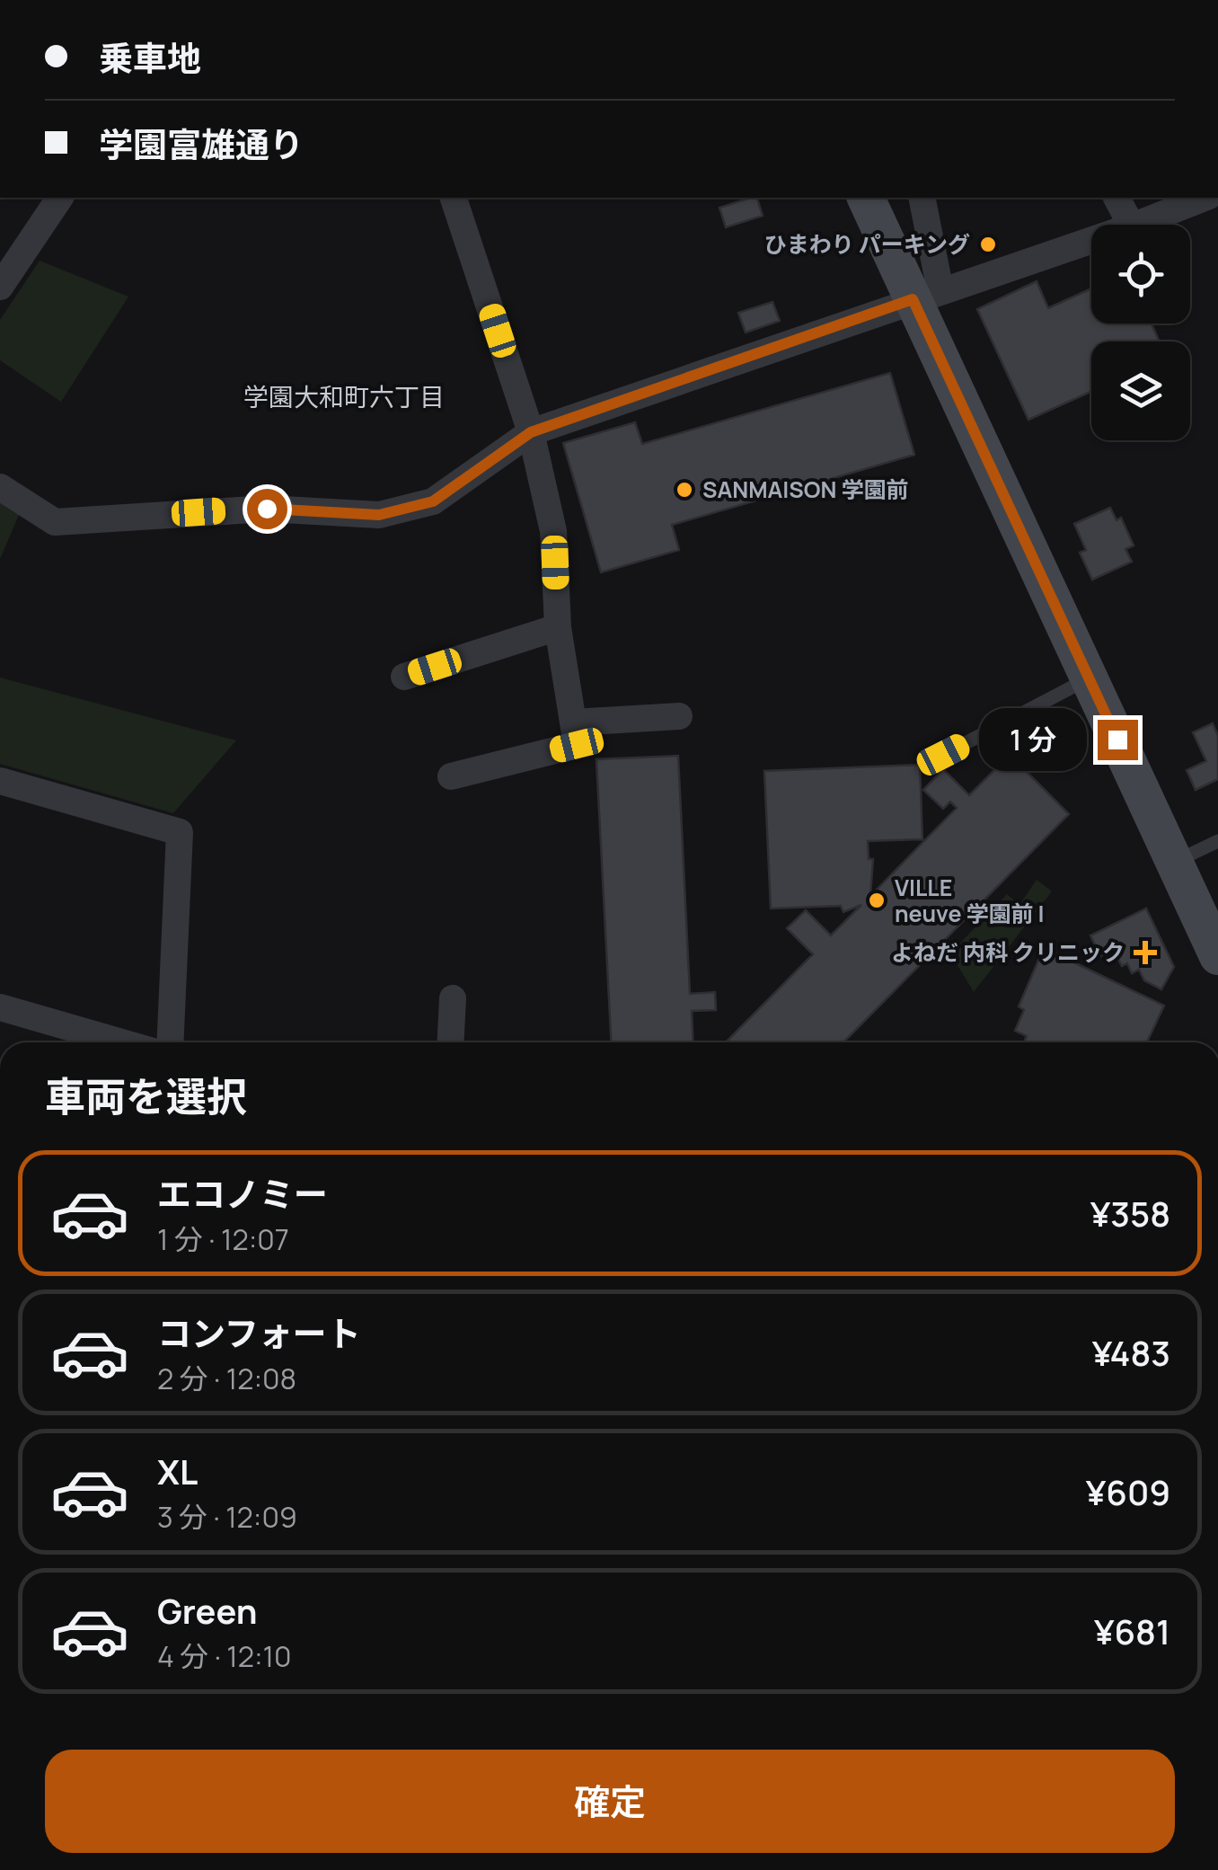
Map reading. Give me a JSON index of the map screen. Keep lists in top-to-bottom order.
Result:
{
  "districts": ["学園大和町六丁目"],
  "places": {
    "other": ["ひまわり パーキング", "SANMAISON 学園前", "VILLE neuve 学園前 I"],
    "health": ["よねだ 内科 クリニック"]
  },
  "page": {
    "banner": ["乗車地", "学園富雄通り"],
    "bubble": "1 分",
    "heading": "車両を選択",
    "list": [
      {
        "name": "エコノミー",
        "note": "1 分 · 12:07",
        "value": "¥358"
      },
      {
        "name": "コンフォート",
        "note": "2 分 · 12:08",
        "value": "¥483"
      },
      {
        "name": "XL",
        "note": "3 分 · 12:09",
        "value": "¥609"
      },
      {
        "name": "Green",
        "note": "4 分 · 12:10",
        "value": "¥681"
      }
    ],
    "buttons": "確定"
  }
}
